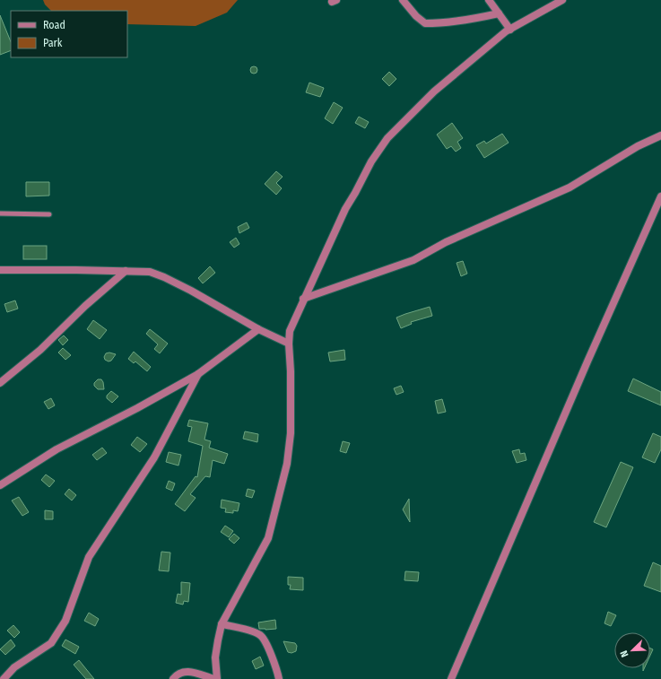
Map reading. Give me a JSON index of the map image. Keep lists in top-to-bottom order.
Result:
{
  "legend": ["Road", "Park"],
  "north": "bottom left"
}
